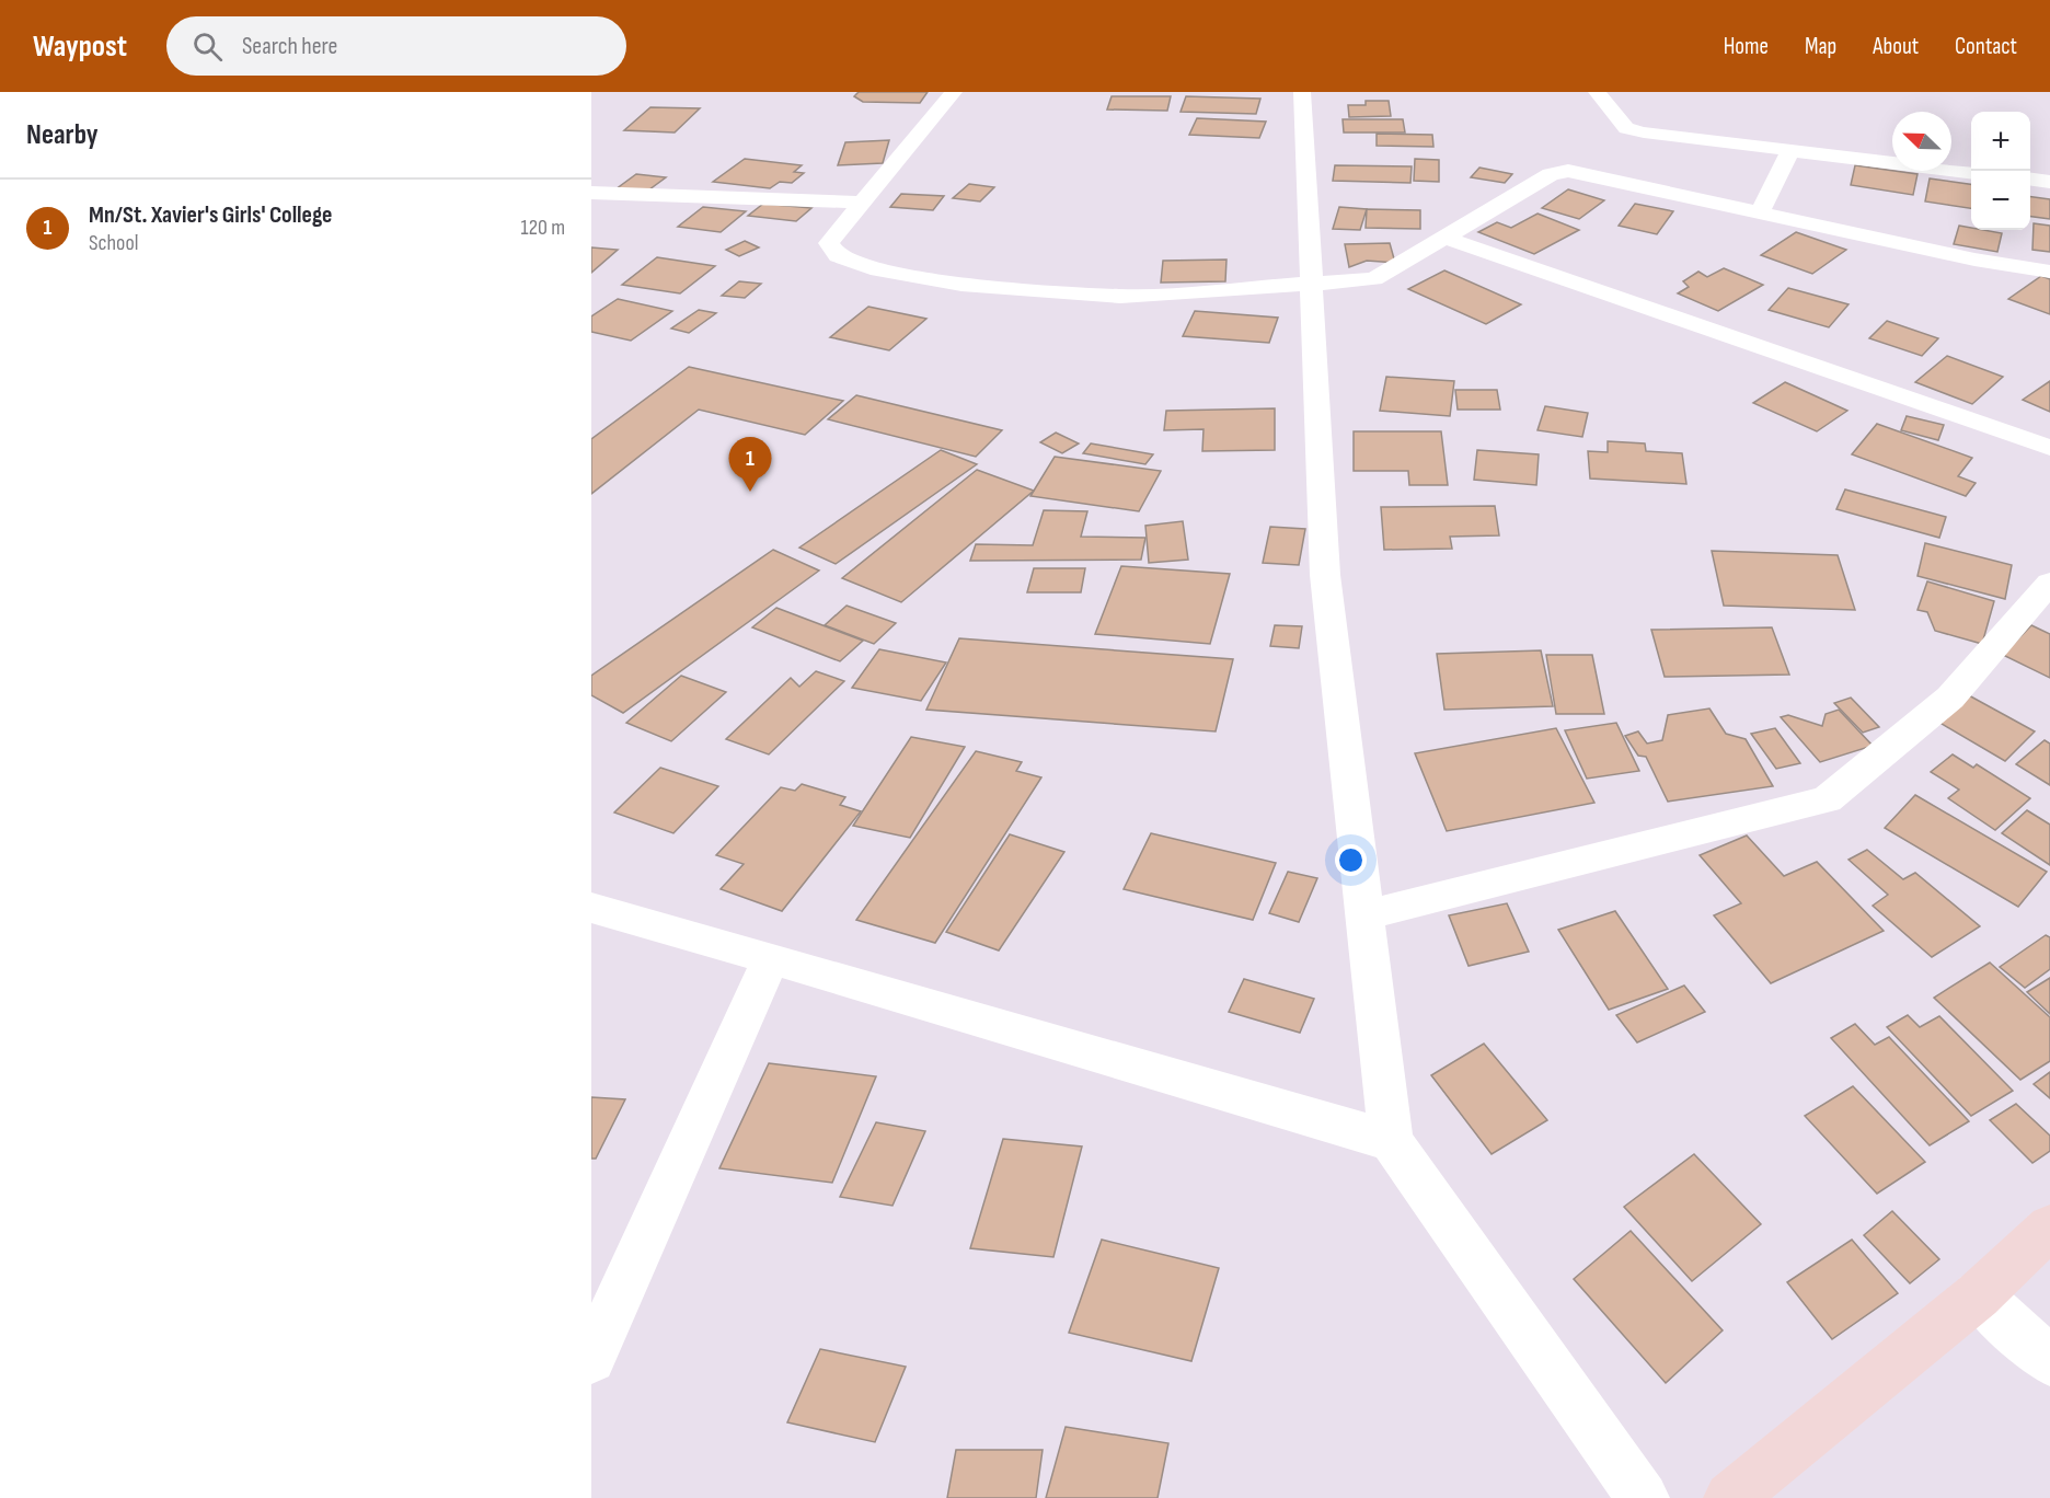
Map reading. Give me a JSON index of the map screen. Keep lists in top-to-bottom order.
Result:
{
  "north": "top left",
  "page": {
    "header": "Waypost",
    "search": "Search here",
    "nav": [
      "Home",
      "Map",
      "About",
      "Contact"
    ],
    "heading": "Nearby",
    "map_buttons": ["+", "−"],
    "list": [
      {
        "mark": "1",
        "name": "Mn/St. Xavier's Girls' College",
        "note": "School",
        "value": "120 m"
      }
    ],
    "pins": "1"
  }
}
